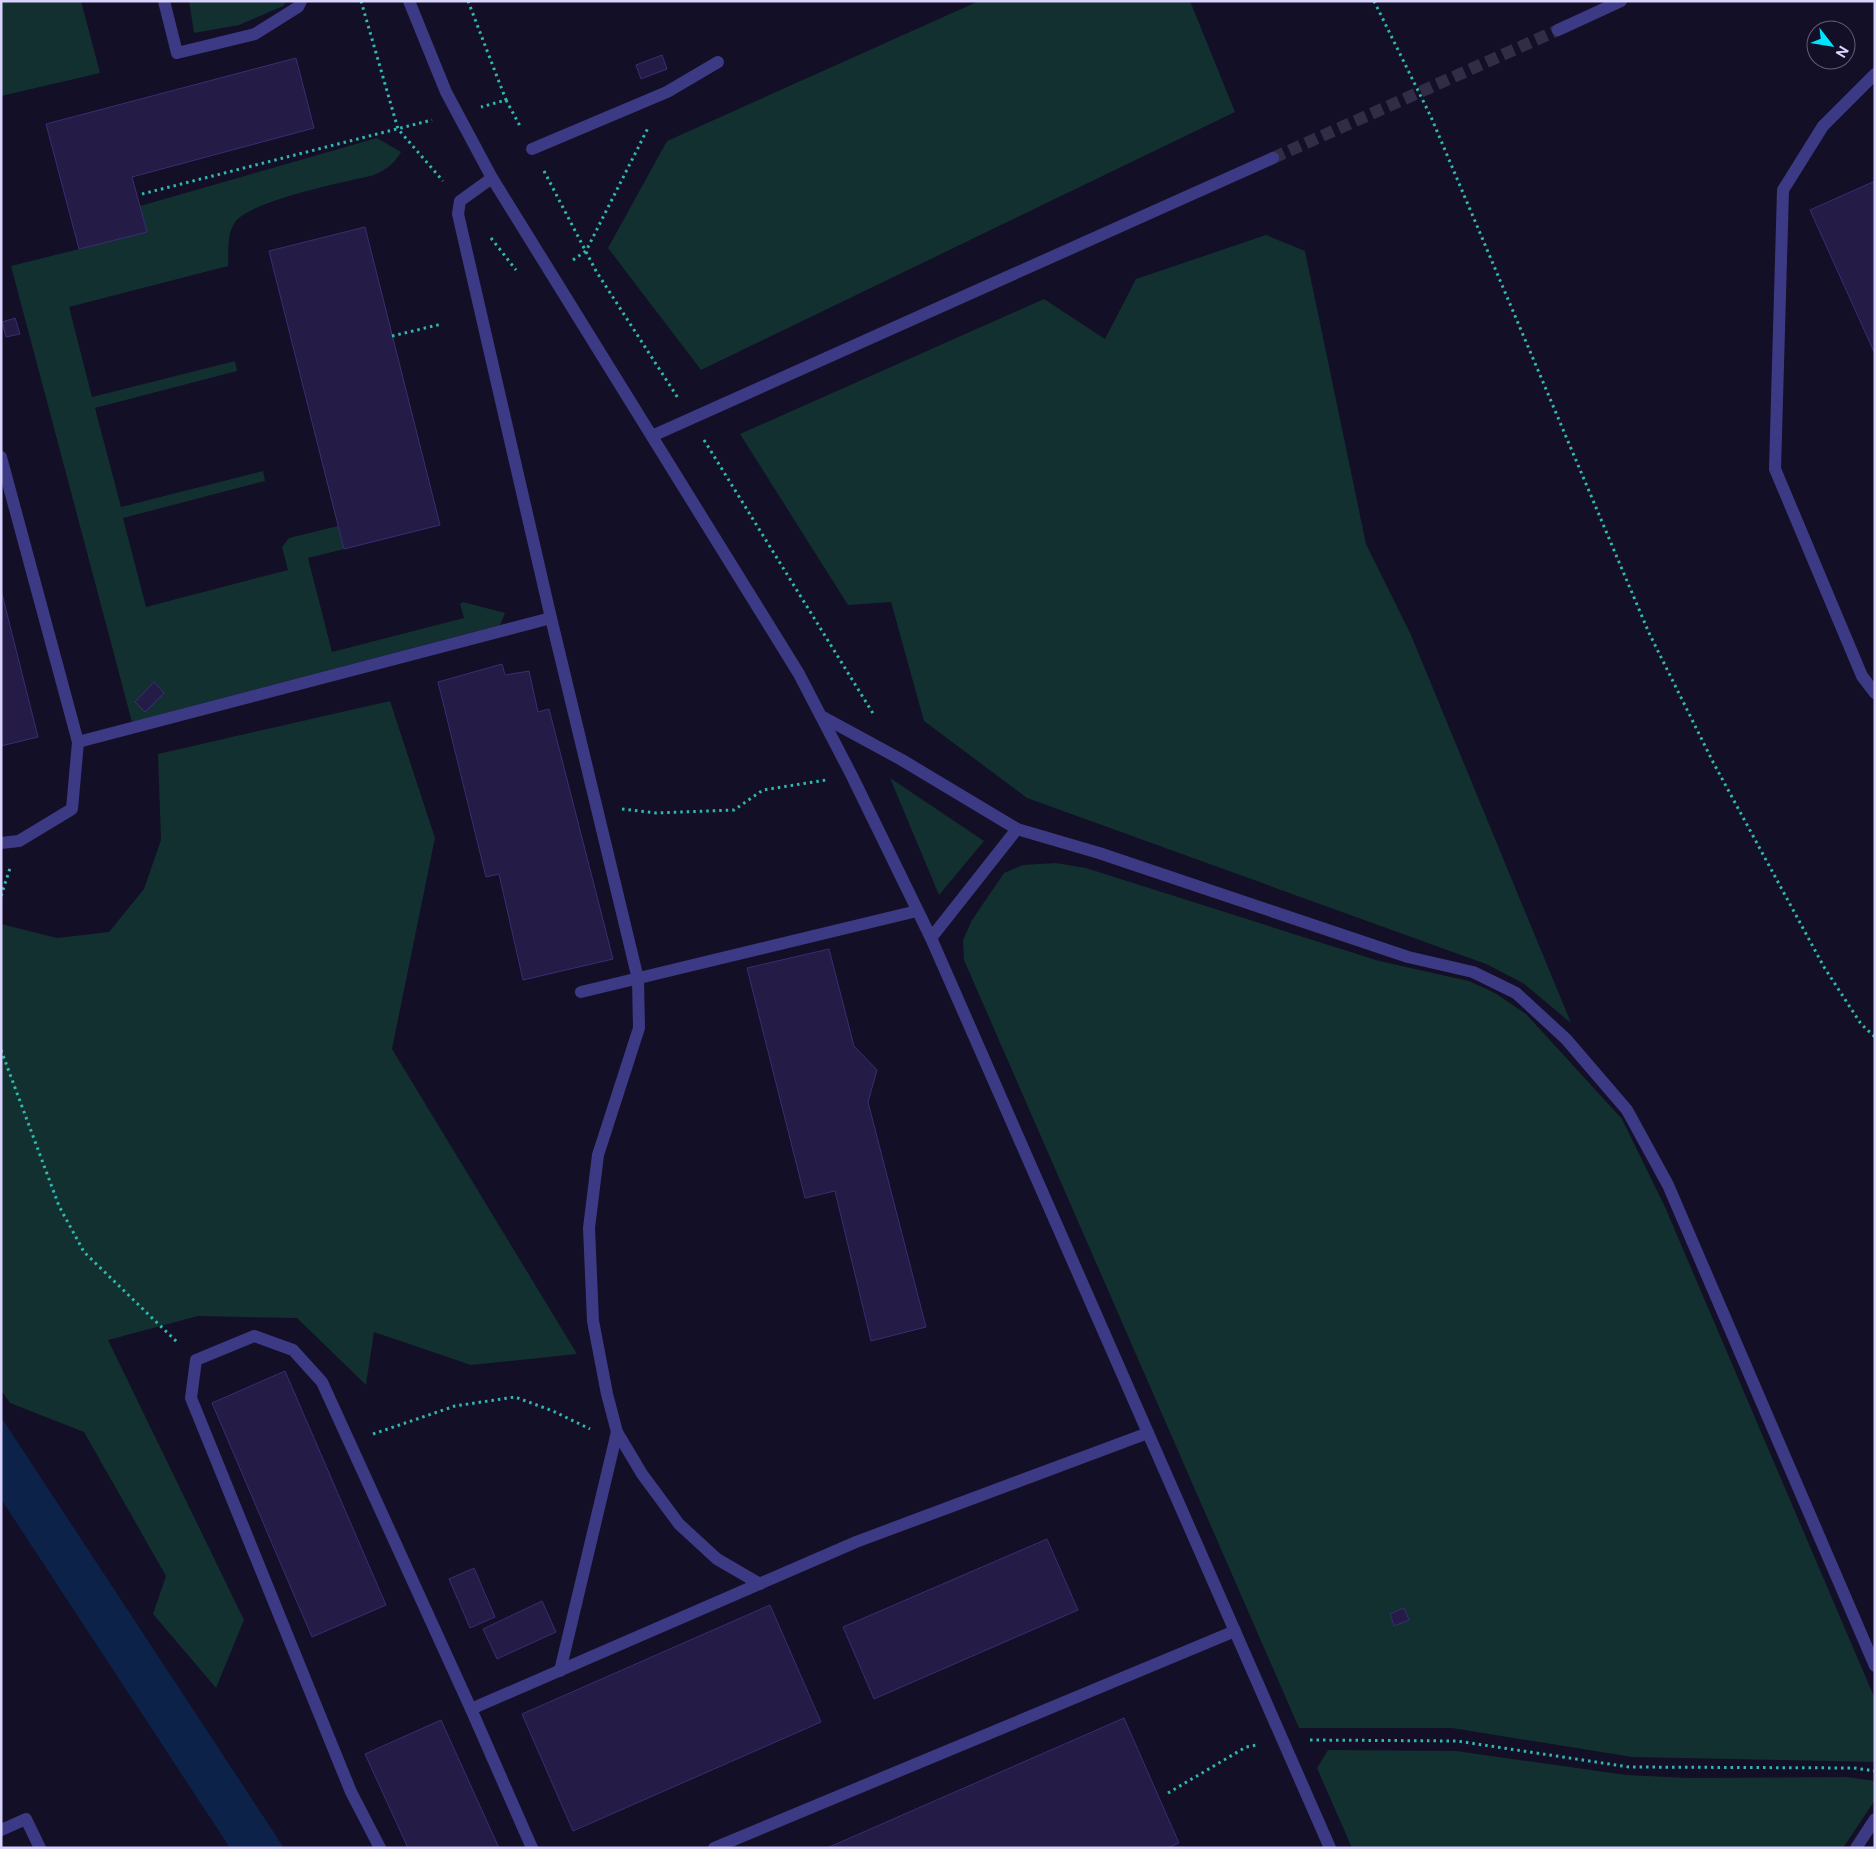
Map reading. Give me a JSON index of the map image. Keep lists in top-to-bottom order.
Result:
{
  "north": "bottom right"
}
